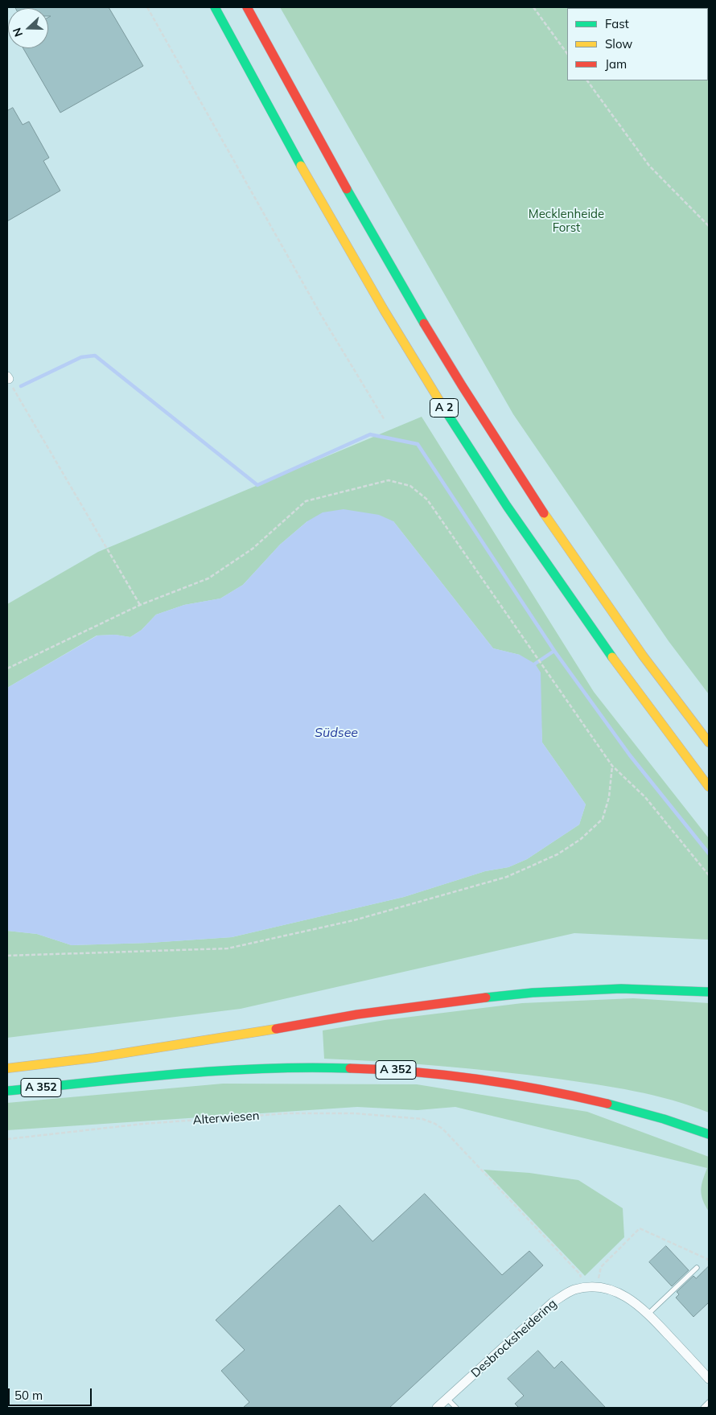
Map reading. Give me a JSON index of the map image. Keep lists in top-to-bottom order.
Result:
{
  "streets": {
    "highway": ["A 2", "A 352"],
    "street": ["Desbrocksheidering"],
    "path": ["Alterwiesen"]
  },
  "crossings": [
    ["Alterwiesen", "Desbrocksheidering"]
  ],
  "water": ["Südsee"],
  "parks": ["Mecklenheide Forst"],
  "legend": ["Fast", "Slow", "Jam"],
  "scale_bar": "50 m",
  "north": "left"
}
